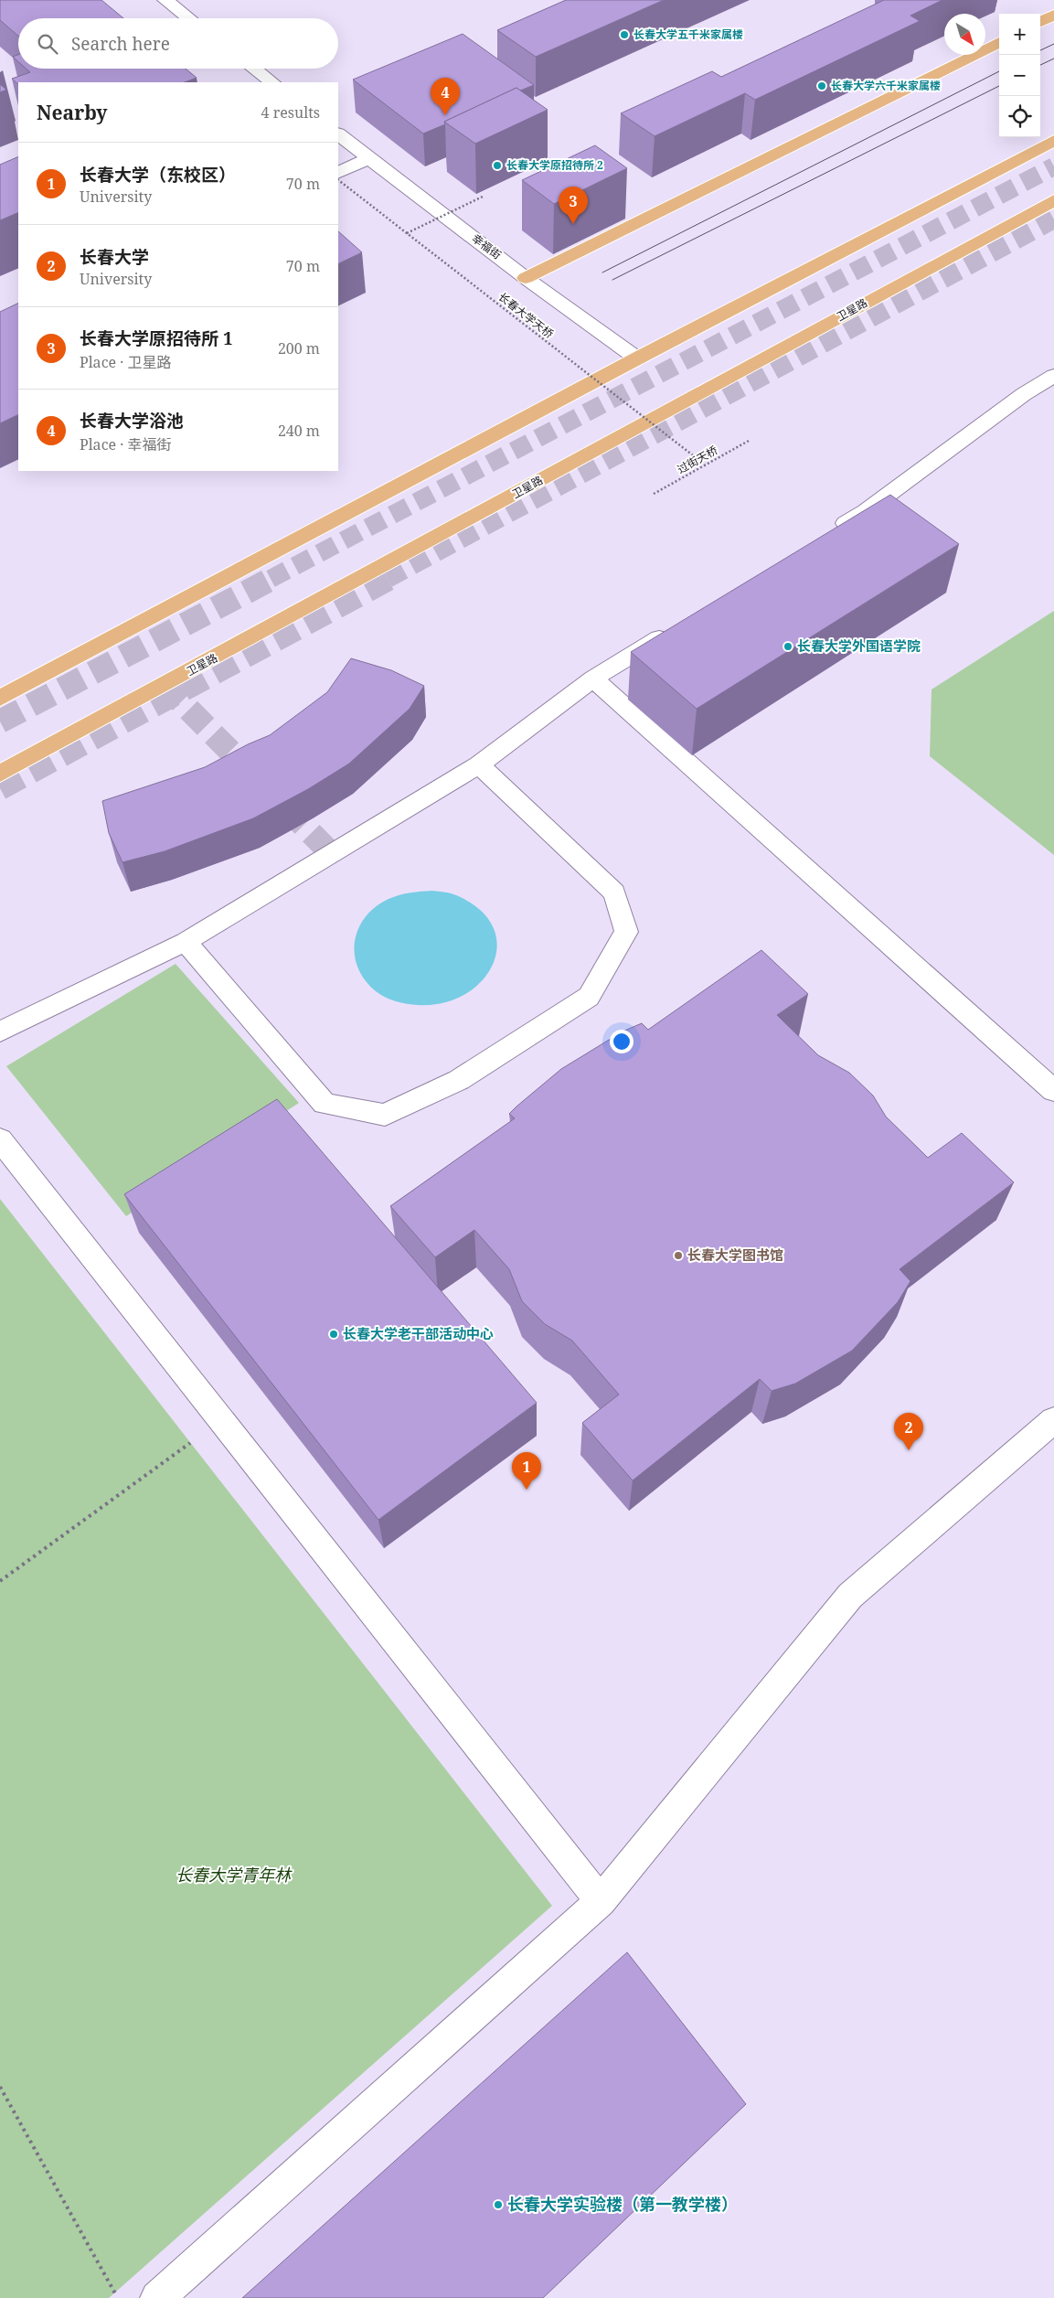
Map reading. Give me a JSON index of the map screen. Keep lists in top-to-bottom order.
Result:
{
  "streets": {
    "main road": ["卫星路"],
    "street": ["幸福街"],
    "path": ["长春大学天桥", "过街天桥"]
  },
  "crossings": [
    ["长春大学天桥", "过街天桥"]
  ],
  "parks": ["长春大学青年林"],
  "places": [
    "长春大学五千米家属楼",
    "长春大学六千米家属楼",
    "长春大学原招待所 2",
    "长春大学外国语学院",
    "长春大学图书馆",
    "长春大学老干部活动中心",
    "长春大学实验楼（第一教学楼）"
  ],
  "north": "bottom right",
  "page": {
    "map_buttons": ["+", "−"],
    "search": "Search here",
    "pins": [
      "4",
      "3",
      "2",
      "1"
    ],
    "heading": ["Nearby", "4 results"],
    "list": [
      {
        "mark": "1",
        "name": "长春大学（东校区）",
        "note": "University",
        "value": "70 m"
      },
      {
        "mark": "2",
        "name": "长春大学",
        "note": "University",
        "value": "70 m"
      },
      {
        "mark": "3",
        "name": "长春大学原招待所 1",
        "note": "Place · 卫星路",
        "value": "200 m"
      },
      {
        "mark": "4",
        "name": "长春大学浴池",
        "note": "Place · 幸福街",
        "value": "240 m"
      }
    ]
  }
}
